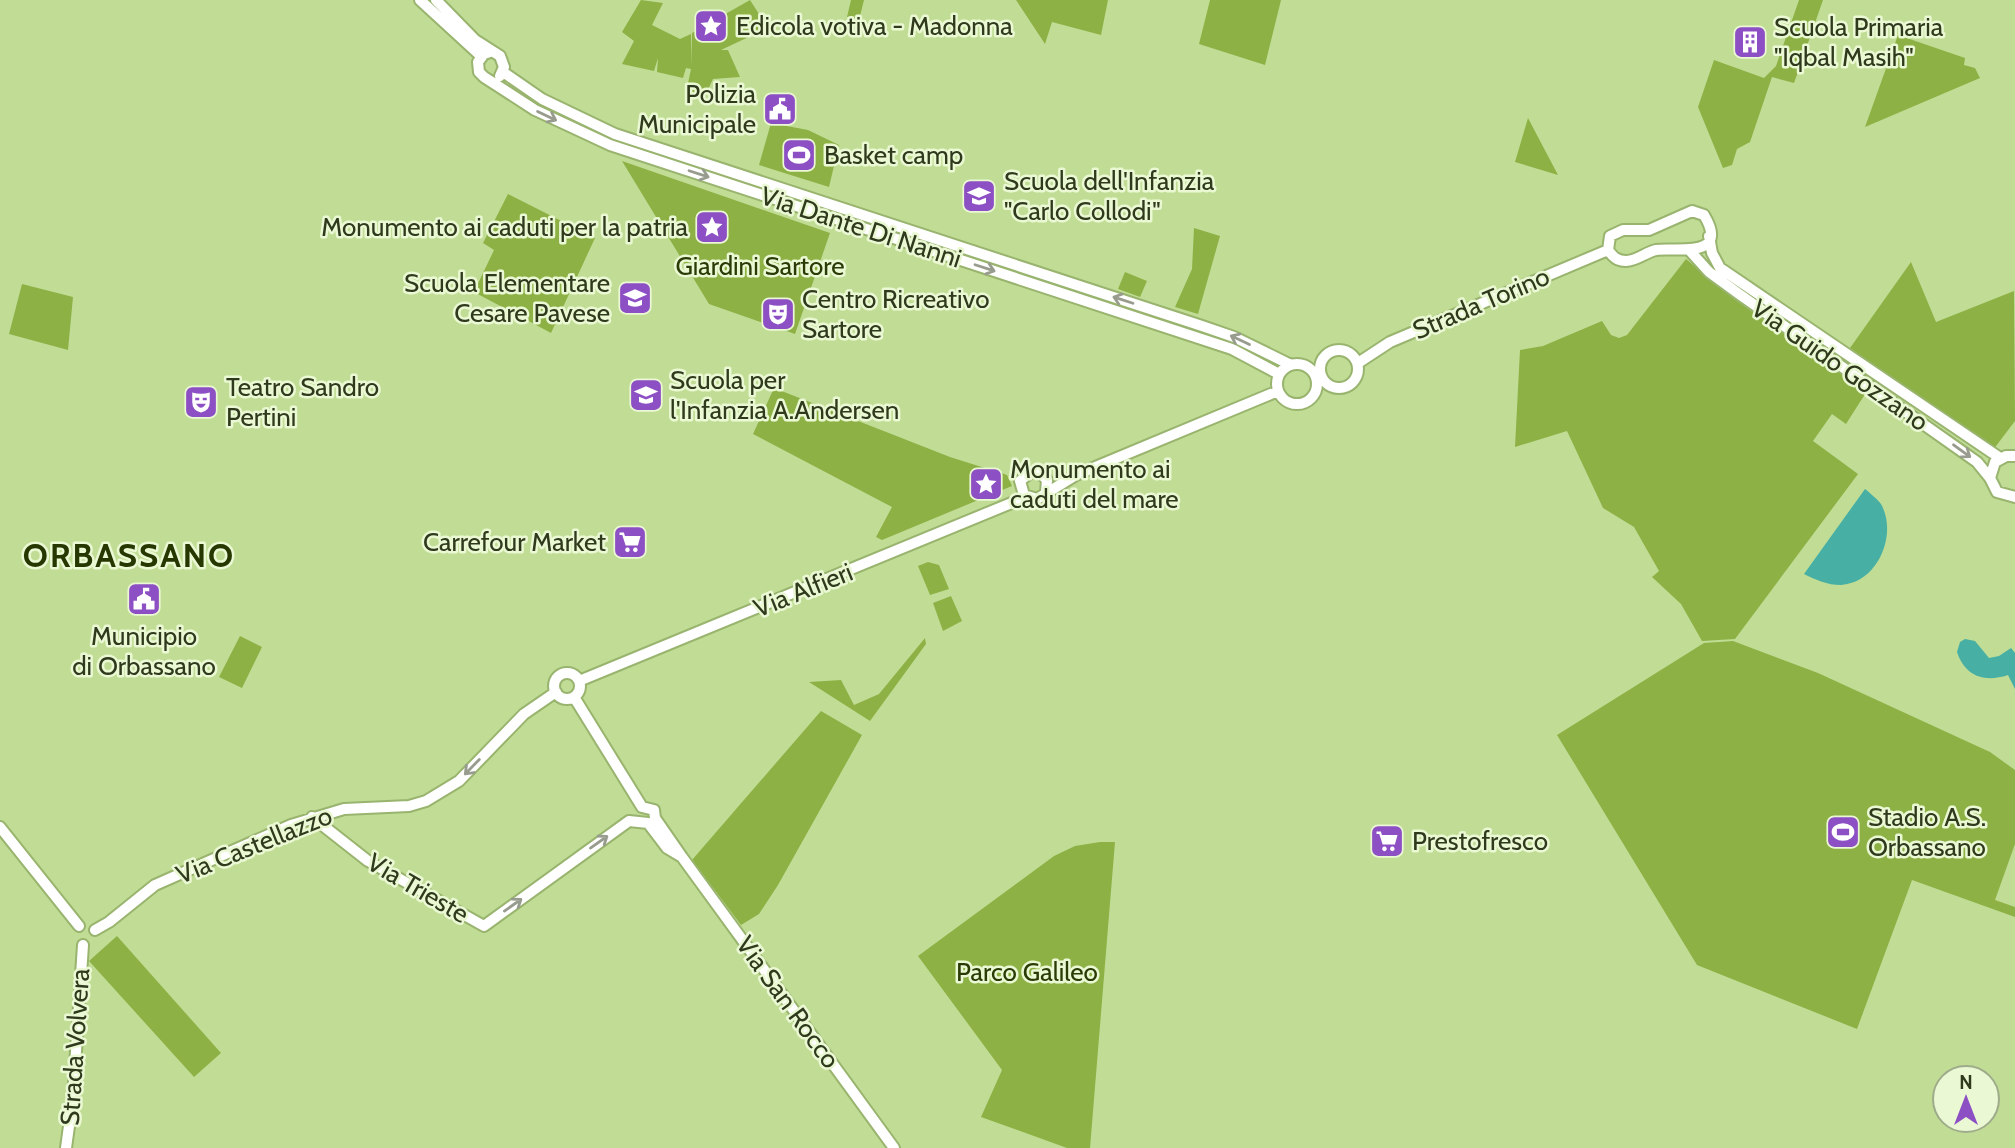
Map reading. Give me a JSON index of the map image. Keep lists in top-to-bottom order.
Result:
{
  "streets": {
    "street": [
      "Via Dante Di Nanni",
      "Strada Torino",
      "Via Guido Gozzano",
      "Via Alfieri",
      "Via Castellazzo",
      "Via Trieste",
      "Via San Rocco",
      "Strada Volvera"
    ]
  },
  "crossings": [
    ["Strada Torino", "Via Guido Gozzano"],
    ["Via Alfieri", "Via Castellazzo"],
    ["Via Alfieri", "Via San Rocco"],
    ["Via Castellazzo", "Via Trieste"],
    ["Via Castellazzo", "Via San Rocco"],
    ["Via Castellazzo", "Strada Volvera"],
    ["Via Trieste", "Via San Rocco"]
  ],
  "one_way": ["Via Castellazzo", "Via Trieste"],
  "districts": ["ORBASSANO"],
  "parks": ["Giardini Sartore", "Parco Galileo"],
  "places": {
    "place": ["Edicola votiva - Madonna", "Monumento ai caduti per la patria", "Monumento ai caduti del mare"],
    "building": ["Scuola Primaria \"Iqbal Masih\""],
    "public building": ["Polizia Municipale", "Municipio di Orbassano"],
    "sports": ["Basket camp", "Stadio A.S. Orbassano"],
    "school or university": ["Scuola dell'Infanzia \"Carlo Collodi\"", "Scuola Elementare Cesare Pavese", "Scuola per l'Infanzia A.Andersen"],
    "theatre": ["Centro Ricreativo Sartore", "Teatro Sandro Pertini"],
    "supermarket": ["Carrefour Market", "Prestofresco"]
  },
  "north": "top"
}
